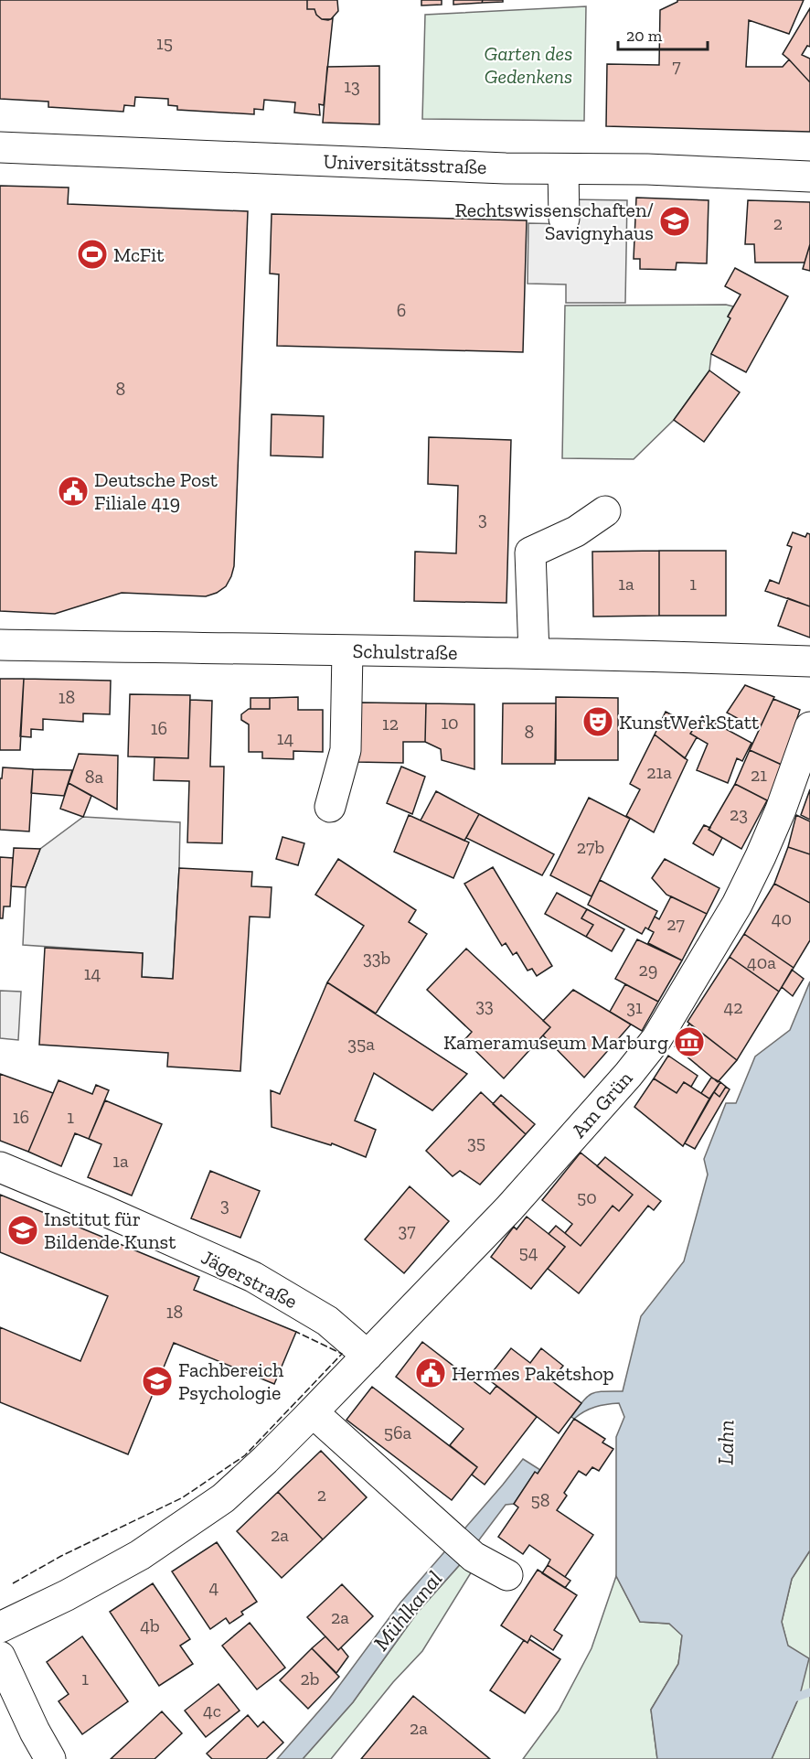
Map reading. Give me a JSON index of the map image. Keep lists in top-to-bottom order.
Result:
{
  "streets": {
    "street": [
      "Universitätsstraße",
      "Schulstraße",
      "Am Grün",
      "Jägerstraße"
    ]
  },
  "crossings": [
    ["Am Grün", "Jägerstraße"]
  ],
  "water": ["Lahn", "Mühlkanal"],
  "parks": ["Garten des Gedenkens"],
  "places": {
    "school or university": ["Rechtswissenschaften/ Savignyhaus", "Institut für Bildende Kunst", "Fachbereich Psychologie"],
    "sports": ["McFit"],
    "public building": ["Deutsche Post Filiale 419", "Hermes Paketshop"],
    "theatre": ["KunstWerkStatt"],
    "museum": ["Kameramuseum Marburg"]
  },
  "house_numbers": [
    "15",
    "7",
    "13",
    "2",
    "6",
    "8",
    "3",
    "1a",
    "1",
    "18",
    "10",
    "12",
    "16",
    "8",
    "14",
    "21a",
    "21",
    "8a",
    "23",
    "27b",
    "40",
    "27",
    "33b",
    "40a",
    "29",
    "14",
    "33",
    "31",
    "42",
    "35a",
    "16",
    "1",
    "35",
    "1a",
    "50",
    "3",
    "37",
    "54",
    "18",
    "56a",
    "2",
    "58",
    "2a",
    "4",
    "2a",
    "4b",
    "1",
    "2b",
    "4c",
    "2a"
  ],
  "scale_bar": "20 m"
}
